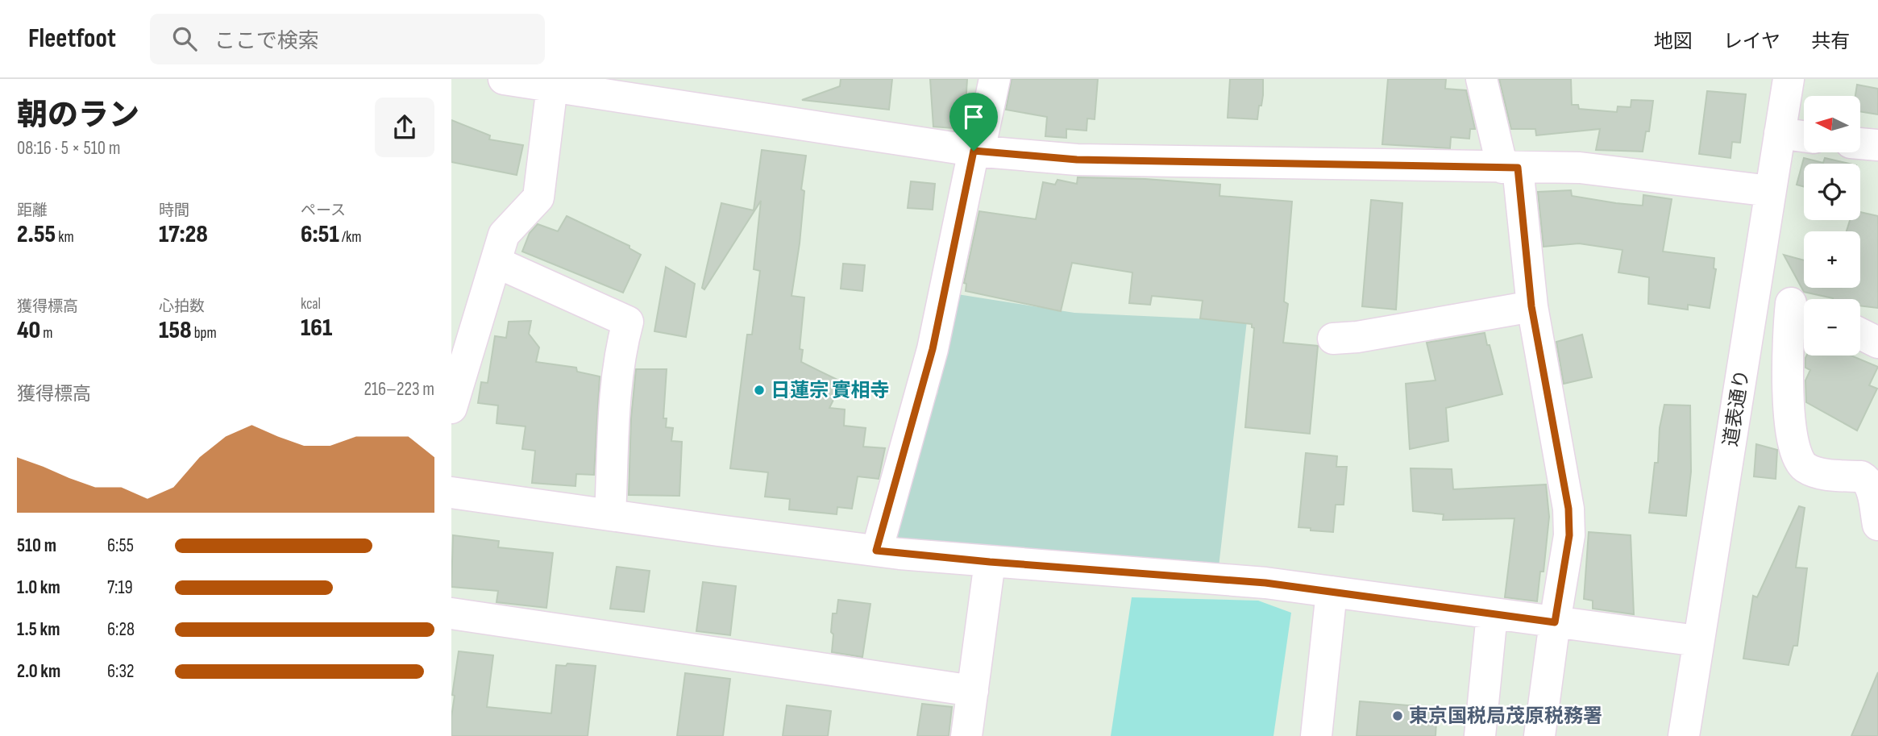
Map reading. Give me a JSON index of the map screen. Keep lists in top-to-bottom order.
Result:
{
  "streets": {
    "street": ["道表通り"]
  },
  "places": ["日蓮宗 實相寺", "東京国税局茂原税務署"],
  "north": "left",
  "page": {
    "header": "Fleetfoot",
    "search": "ここで検索",
    "nav": ["地図", "レイヤ", "共有"],
    "heading": ["朝のラン", "08:16 · 5 × 510 m"],
    "map_buttons": ["+", "−"],
    "stats": [
      ["距離", "2.55 km"],
      ["時間", "17:28"],
      ["ペース", "6:51 /km"],
      ["獲得標高", "40 m"],
      ["心拍数", "158 bpm"],
      ["kcal", "161"]
    ],
    "chart": ["獲得標高", "216–223 m"],
    "list": [
      {
        "name": "510 m",
        "note": "6:55"
      },
      {
        "name": "1.0 km",
        "note": "7:19"
      },
      {
        "name": "1.5 km",
        "note": "6:28"
      },
      {
        "name": "2.0 km",
        "note": "6:32"
      }
    ]
  }
}
